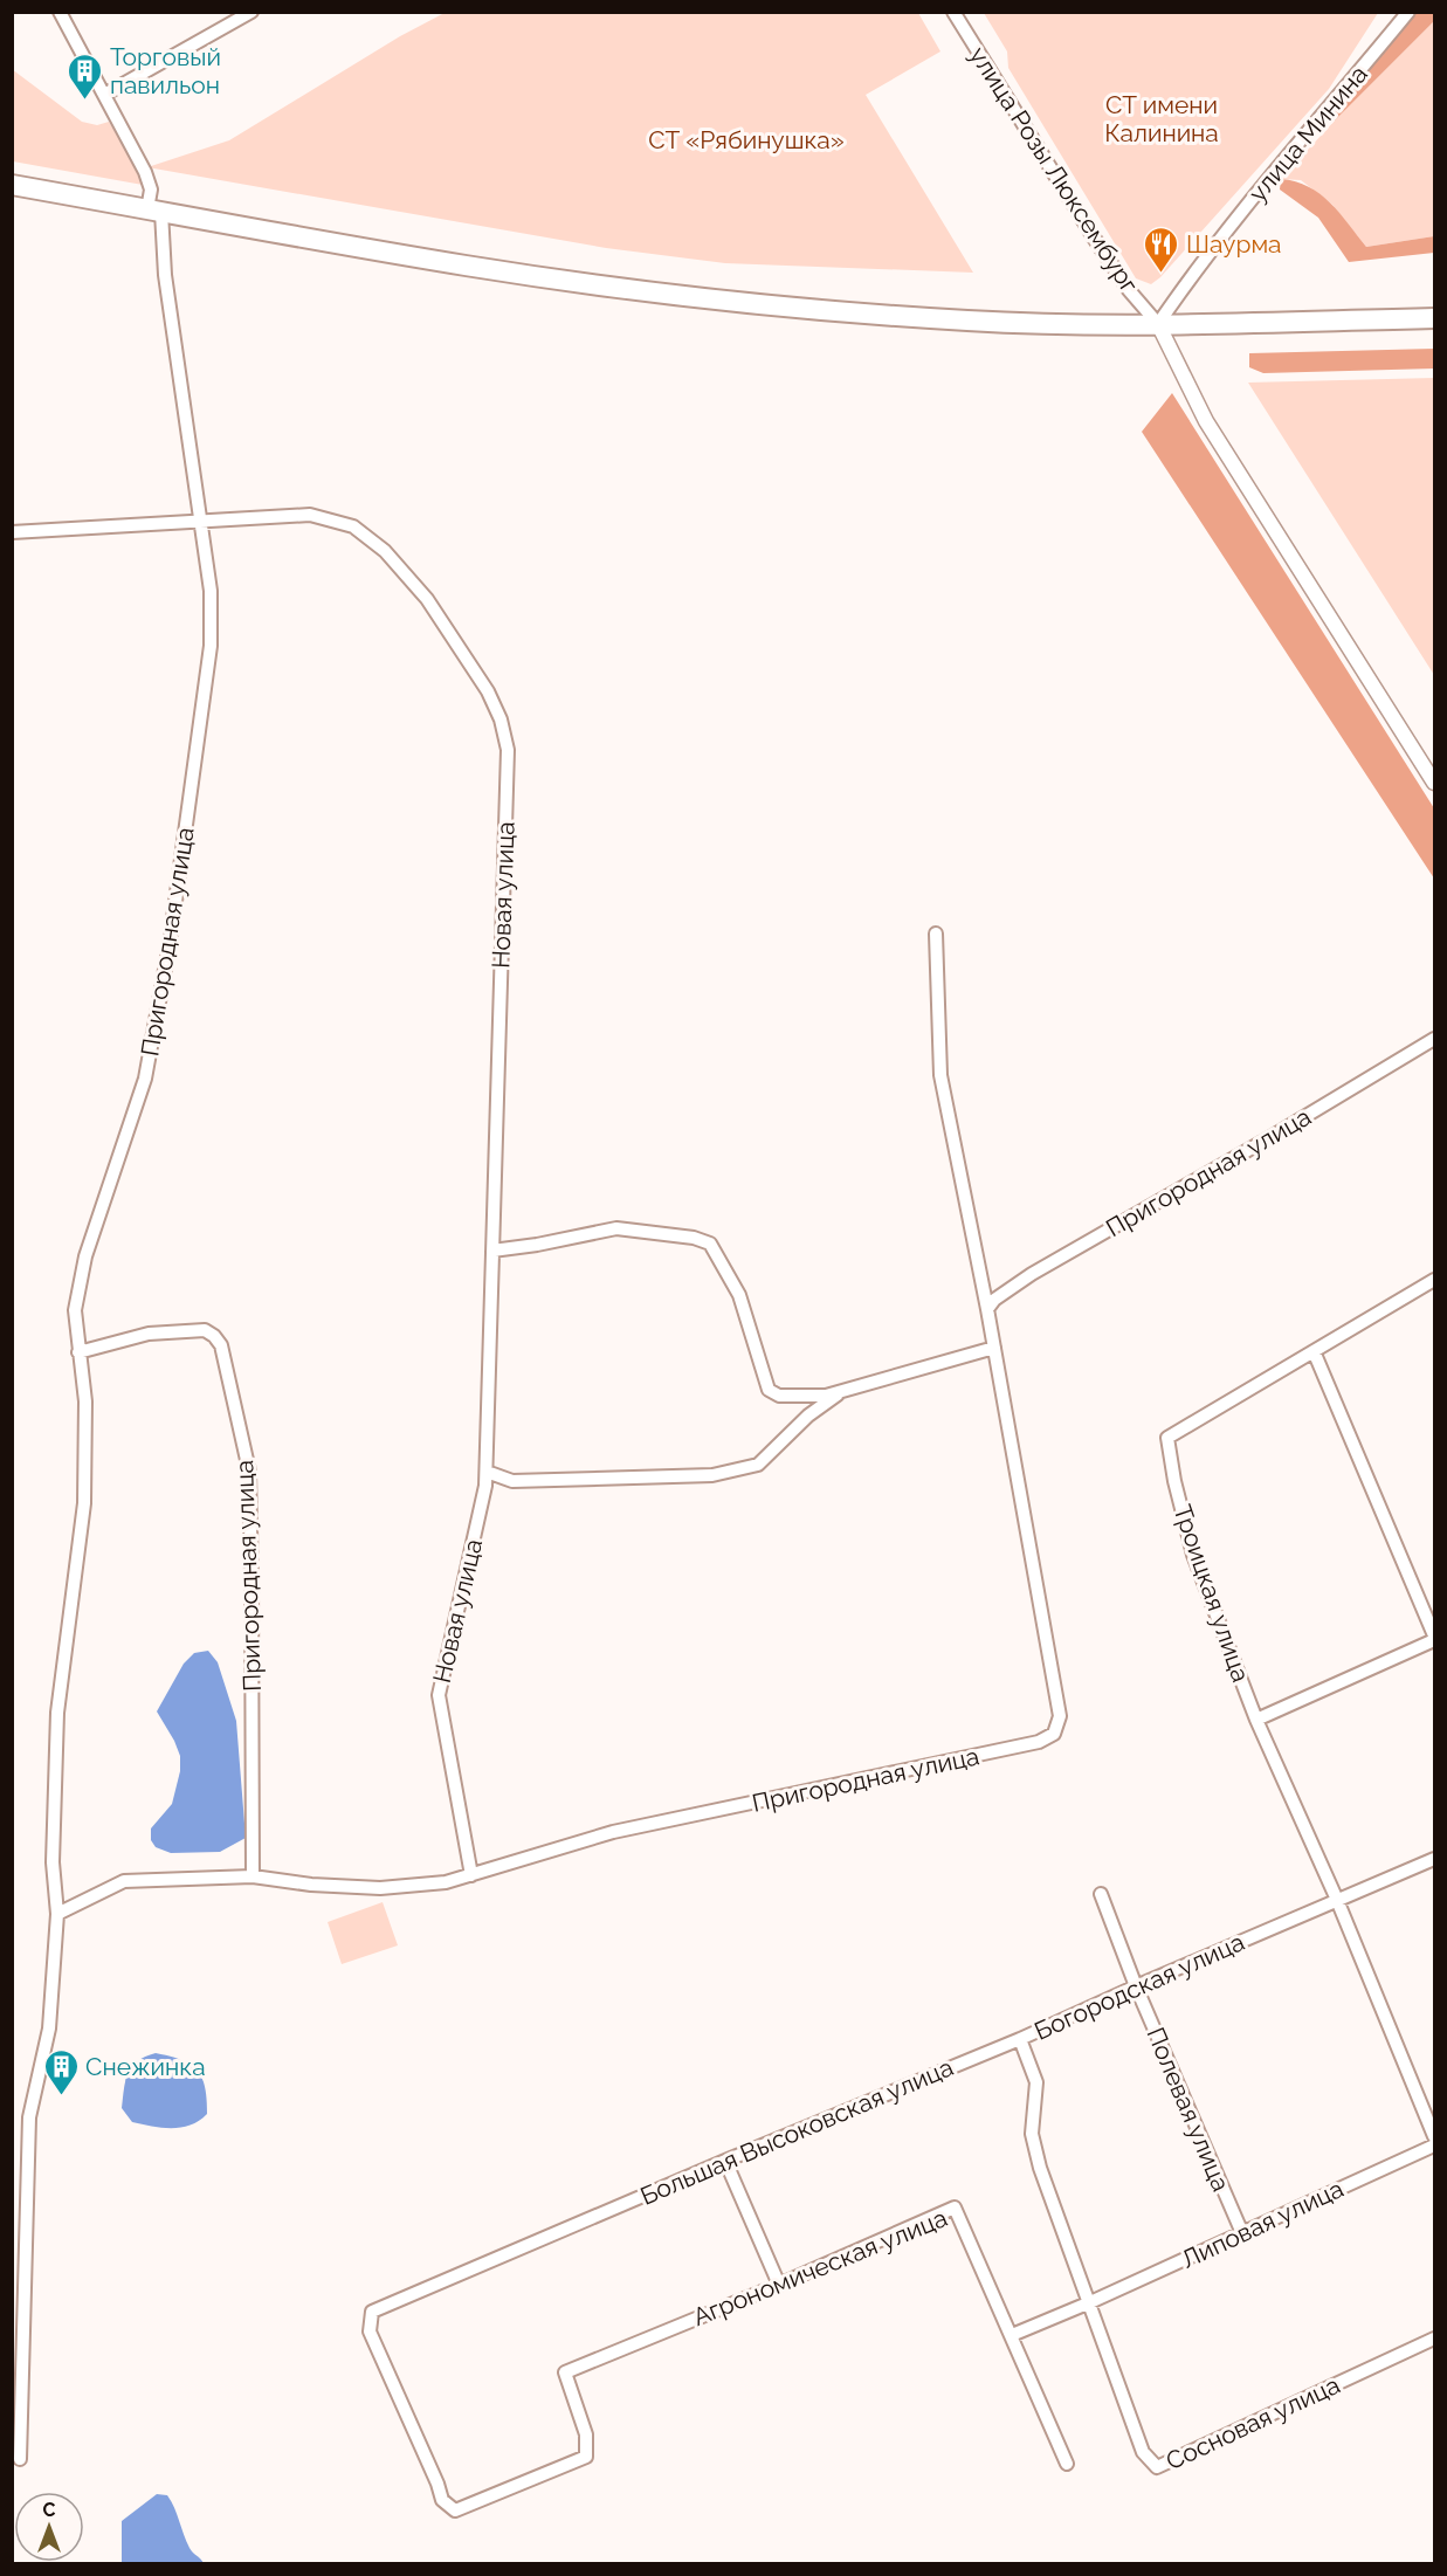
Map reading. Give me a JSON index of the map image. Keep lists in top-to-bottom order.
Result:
{
  "streets": {
    "street": [
      "улица Минина",
      "улица Розы Люксембург",
      "Новая улица",
      "Пригородная улица",
      "Троицкая улица",
      "Богородская улица",
      "Полевая улица",
      "Большая Высоковская улица",
      "Липовая улица",
      "Агрономическая улица",
      "Сосновая улица"
    ]
  },
  "crossings": [
    ["улица Минина", "улица Розы Люксембург"],
    ["Новая улица", "Пригородная улица"],
    ["Троицкая улица", "Богородская улица"],
    ["Богородская улица", "Полевая улица"],
    ["Богородская улица", "Большая Высоковская улица"],
    ["Богородская улица", "Липовая улица"],
    ["Богородская улица", "Сосновая улица"],
    ["Полевая улица", "Липовая улица"],
    ["Большая Высоковская улица", "Агрономическая улица"],
    ["Липовая улица", "Агрономическая улица"],
    ["Липовая улица", "Сосновая улица"]
  ],
  "parks": ["СТ имени Калинина", "СТ «Рябинушка»"],
  "places": {
    "building": ["Торговый павильон", "Снежинка"],
    "restaurant": ["Шаурма"]
  },
  "north": "top"
}
